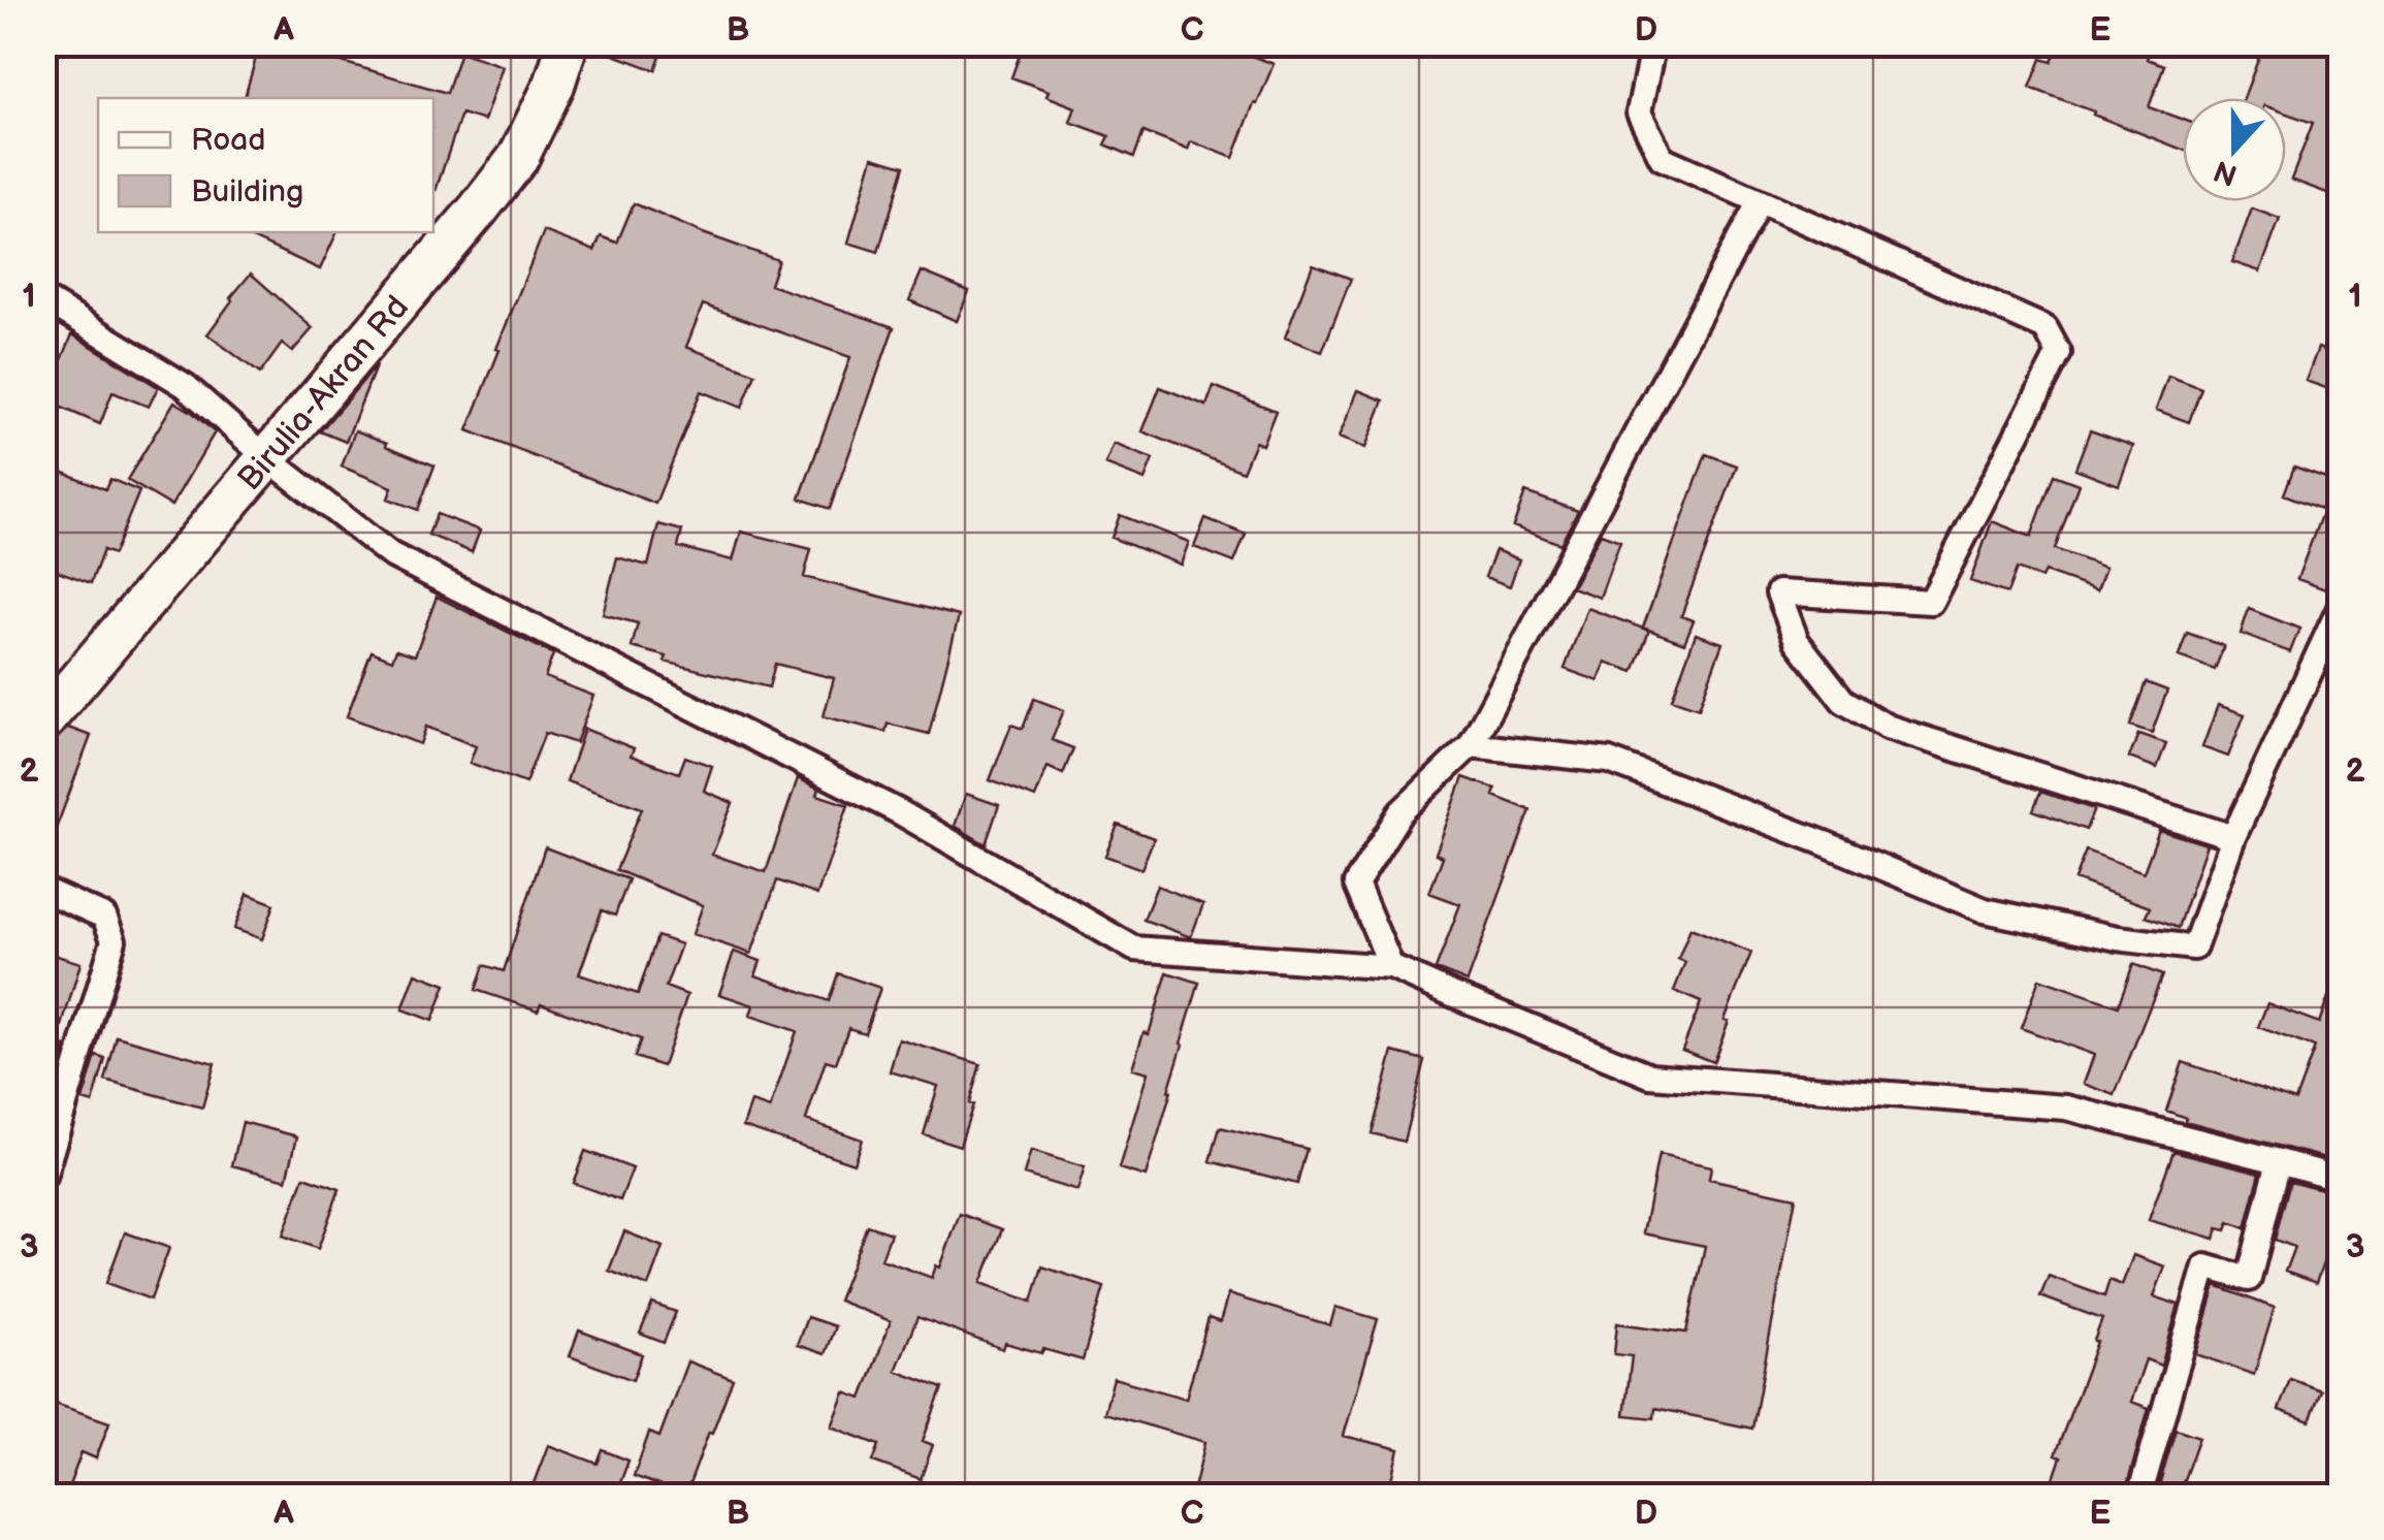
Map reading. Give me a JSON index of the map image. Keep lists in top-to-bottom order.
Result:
{
  "streets": {
    "highway": ["Birulia-Akran Rd"]
  },
  "legend": ["Road", "Building"],
  "north": "bottom",
  "grid": {
    "columns": [
      "A",
      "B",
      "C",
      "D",
      "E"
    ],
    "rows": ["1", "2", "3"]
  }
}
